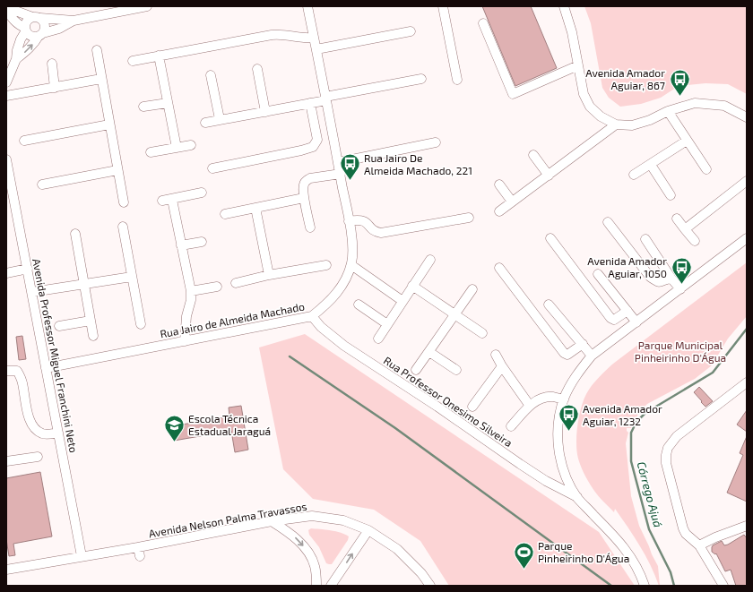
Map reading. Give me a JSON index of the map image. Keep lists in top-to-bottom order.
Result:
{
  "streets": {
    "street": [
      "Rua Jairo de Almeida Machado",
      "Avenida Professor Miguel Franchini Neto",
      "Rua Professor Onesimo Silveira",
      "Avenida Nelson Palma Travassos"
    ]
  },
  "crossings": [
    ["Rua Jairo de Almeida Machado", "Avenida Professor Miguel Franchini Neto"],
    ["Rua Jairo de Almeida Machado", "Rua Professor Onesimo Silveira"],
    ["Avenida Professor Miguel Franchini Neto", "Avenida Nelson Palma Travassos"]
  ],
  "water": ["Córrego Ajuá"],
  "parks": ["Parque Municipal Pinheirinho D'Água"],
  "places": {
    "bus stop": [
      "Avenida Amador Aguiar, 867",
      "Rua Jairo De Almeida Machado, 221",
      "Avenida Amador Aguiar, 1050",
      "Avenida Amador Aguiar, 1232"
    ],
    "school or university": ["Escola Técnica Estadual Jaraguá"],
    "sports": ["Parque Pinheirinho D'Água"]
  }
}
